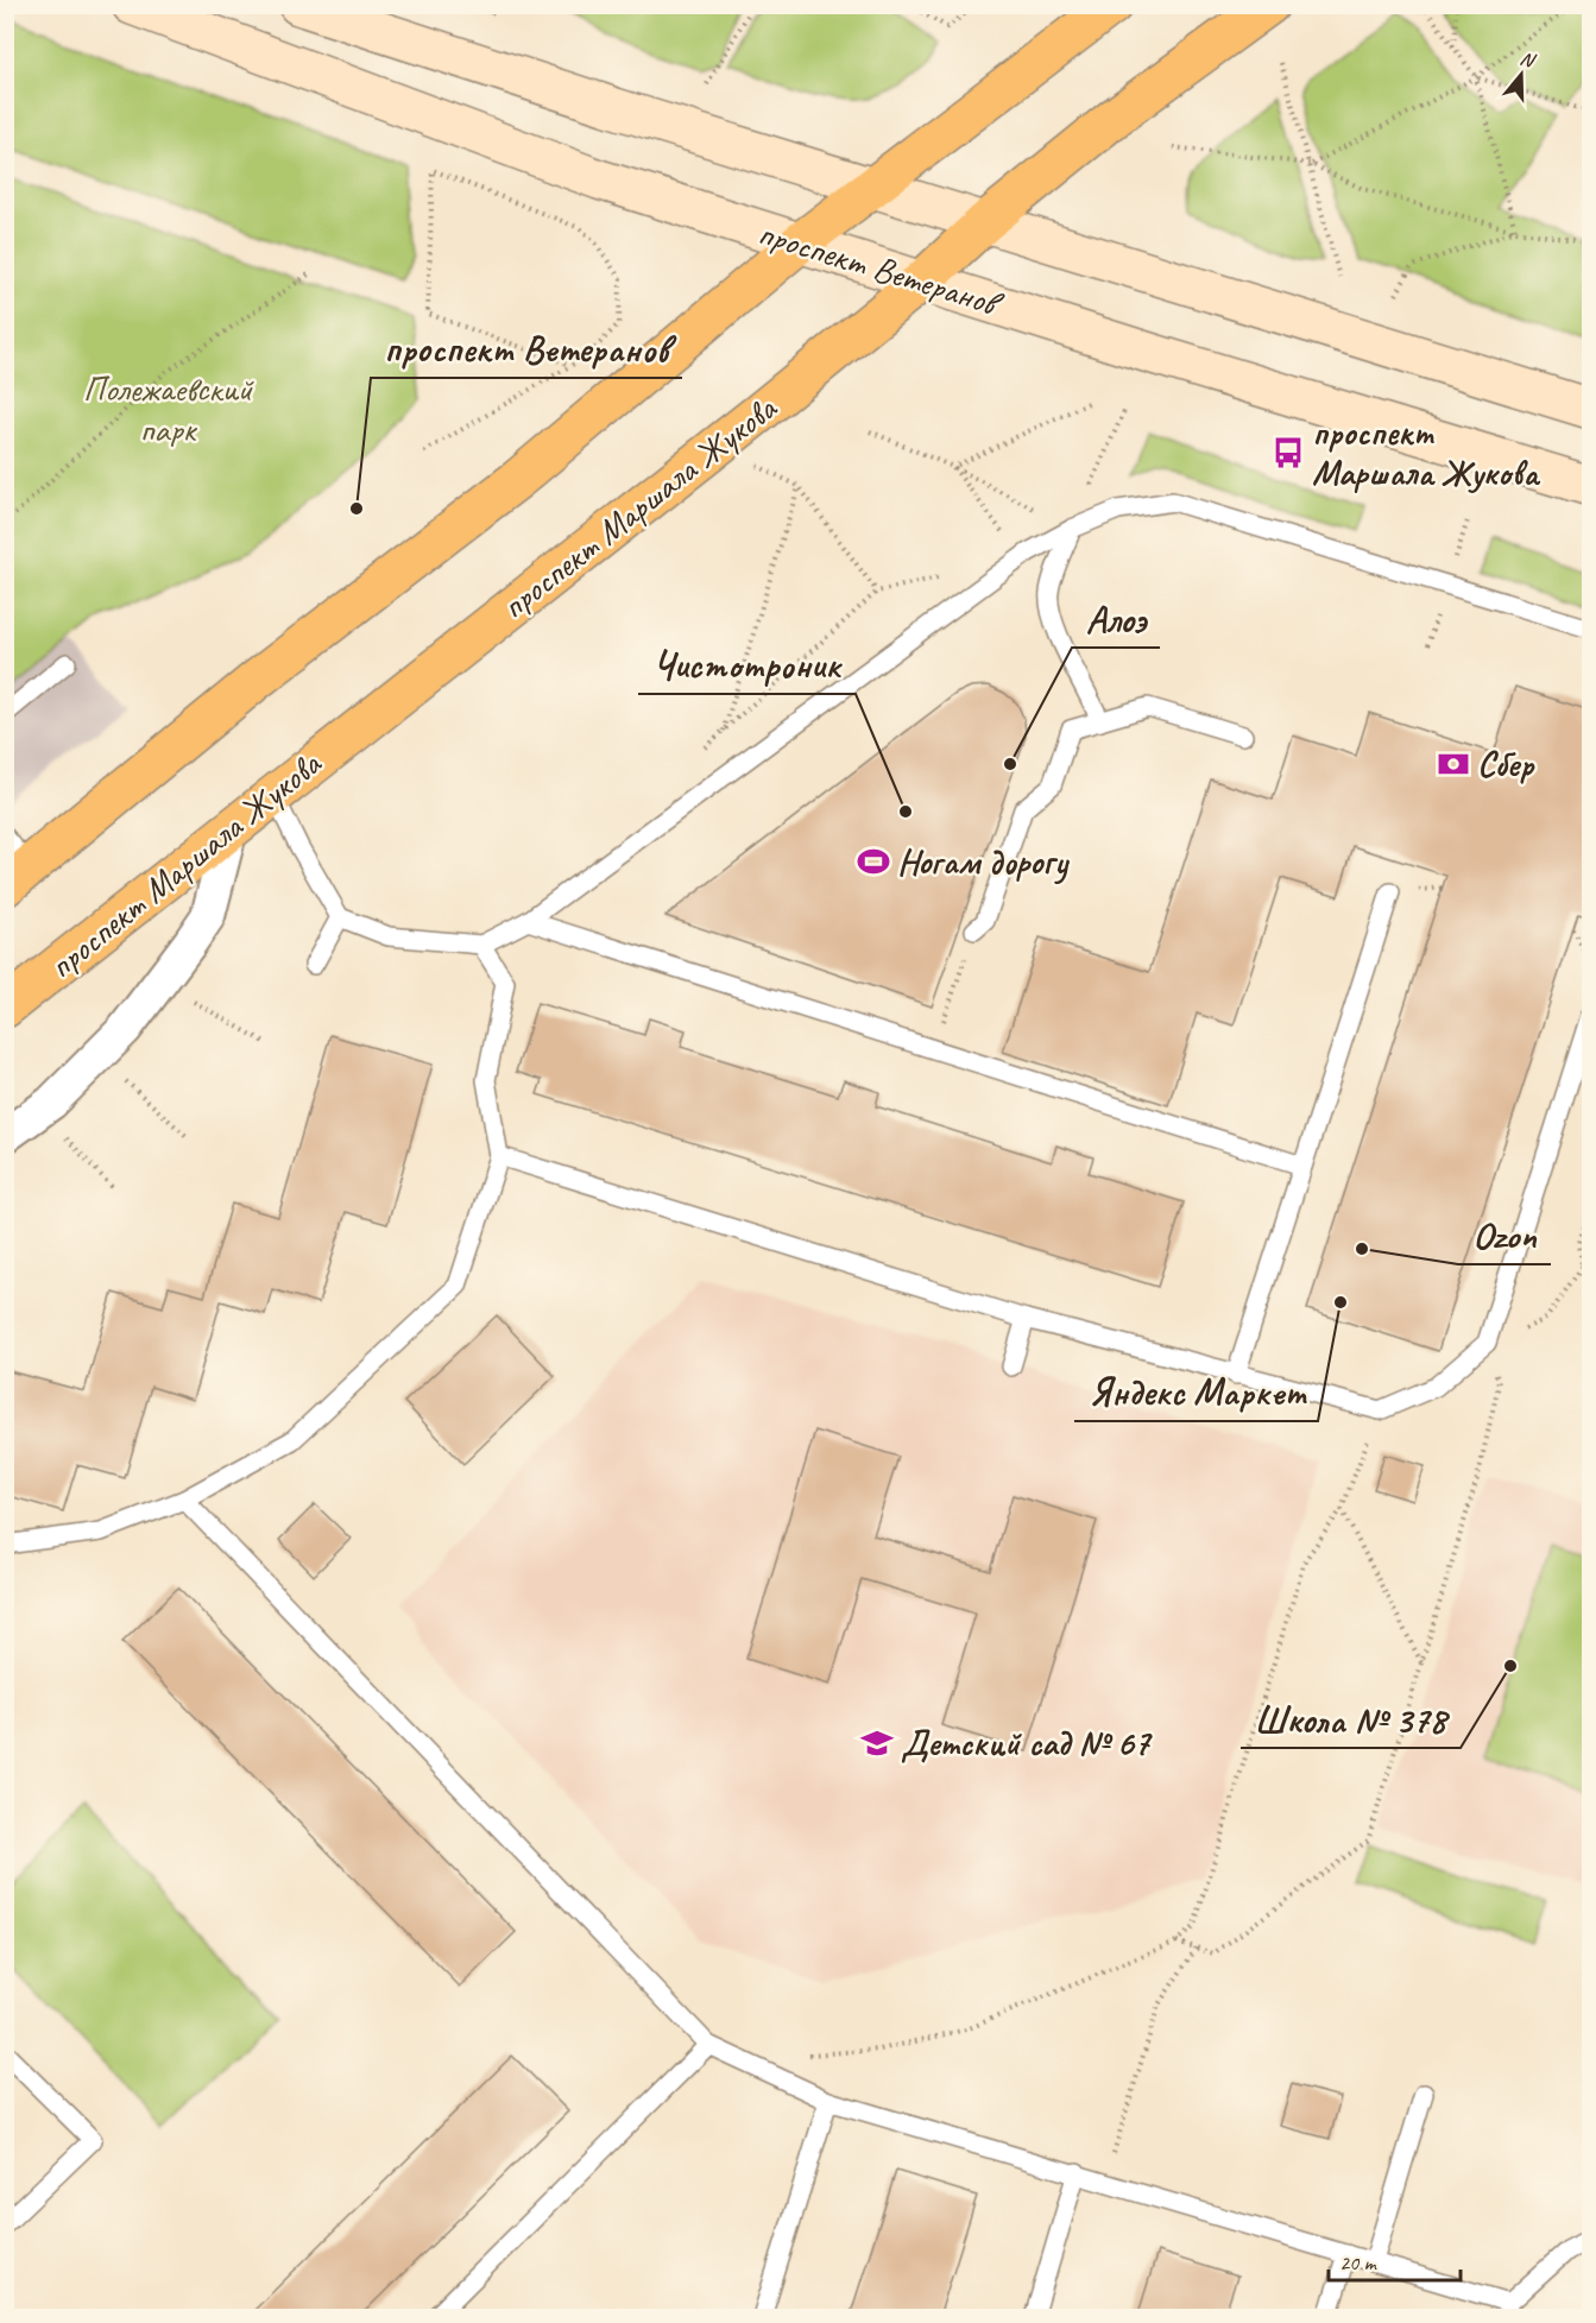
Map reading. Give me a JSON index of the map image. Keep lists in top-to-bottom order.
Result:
{
  "streets": {
    "main road": ["проспект Ветеранов", "проспект Маршала Жукова"]
  },
  "crossings": [
    ["проспект Ветеранов", "проспект Маршала Жукова"]
  ],
  "parks": ["Полежаевский парк"],
  "places": {
    "bus stop": ["проспект Маршала Жукова"],
    "other": [
      "проспект Ветеранов",
      "Алоэ",
      "Чистотроник",
      "Ozon",
      "Яндекс Маркет",
      "Школа № 378"
    ],
    "bank": ["Сбер"],
    "sports": ["Ногам дорогу"],
    "school or university": ["Детский сад № 67"]
  },
  "scale_bar": "20 m",
  "north": "top"
}
